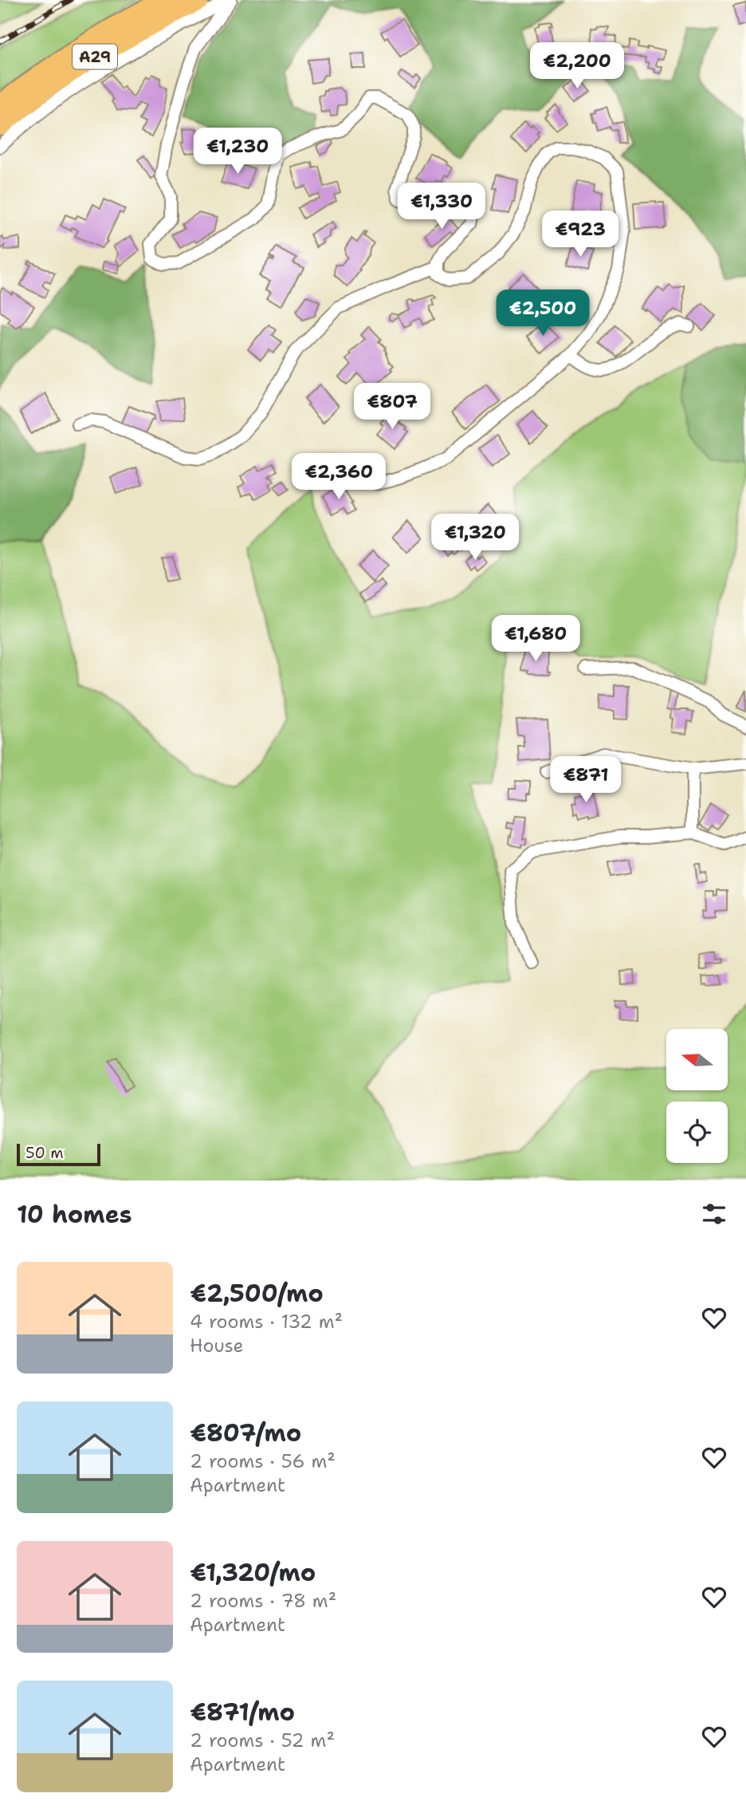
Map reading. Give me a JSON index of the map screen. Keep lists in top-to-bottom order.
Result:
{
  "streets": {
    "highway": ["A29"]
  },
  "scale_bar": "50 m",
  "north": "left",
  "page": {
    "price": [
      "€2,200",
      "€1,230",
      "€1,330",
      "€923",
      "€2,500",
      "€807",
      "€2,360",
      "€1,320",
      "€1,680",
      "€871"
    ],
    "scale": "50 m",
    "heading": "10 homes",
    "list": [
      {
        "name": "€2,500/mo",
        "note": "4 rooms · 132 m² · House"
      },
      {
        "name": "€807/mo",
        "note": "2 rooms · 56 m² · Apartment"
      },
      {
        "name": "€1,320/mo",
        "note": "2 rooms · 78 m² · Apartment"
      },
      {
        "name": "€871/mo",
        "note": "2 rooms · 52 m² · Apartment"
      }
    ]
  }
}
